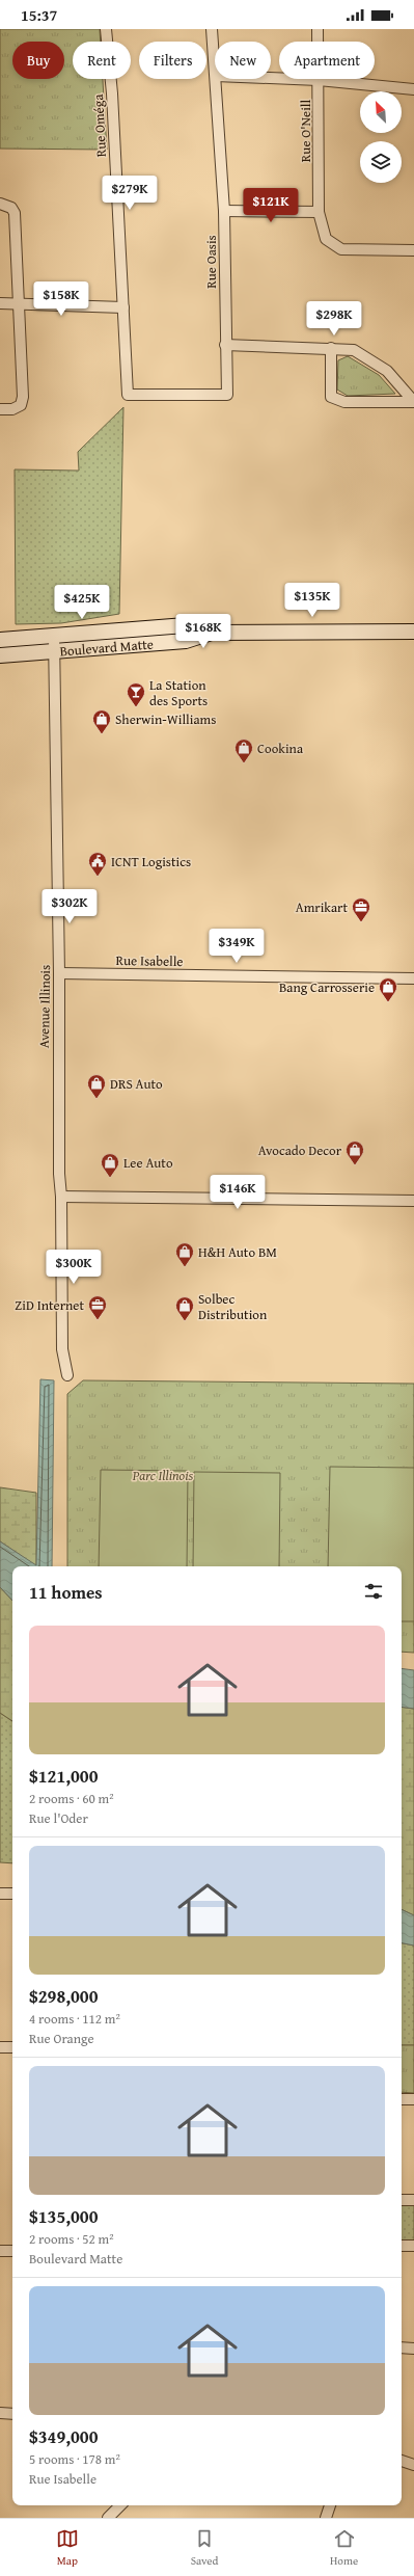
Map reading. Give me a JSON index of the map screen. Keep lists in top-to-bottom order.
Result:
{
  "streets": {
    "main road": ["Boulevard Matte"],
    "street": [
      "Rue Oméga",
      "Rue O'Neill",
      "Rue Oasis",
      "Rue Isabelle",
      "Avenue Illinois"
    ]
  },
  "crossings": [
    ["Rue Oméga", "Rue Oasis"],
    ["Boulevard Matte", "Avenue Illinois"],
    ["Rue Isabelle", "Avenue Illinois"]
  ],
  "parks": ["Parc Illinois"],
  "places": {
    "bar": ["La Station des Sports"],
    "shop": [
      "Sherwin-Williams",
      "Cookina",
      "Bang Carrosserie",
      "DRS Auto",
      "Avocado Decor",
      "Lee Auto",
      "H&H Auto BM",
      "Solbec Distribution"
    ],
    "public building": ["ICNT Logistics"],
    "office": ["Amrikart", "ZiD Internet"]
  },
  "north": "top left",
  "page": {
    "status": "15:37",
    "chip": [
      "Buy",
      "Rent",
      "Filters",
      "New",
      "Apartment"
    ],
    "price": [
      "$279K",
      "$121K",
      "$158K",
      "$298K",
      "$135K",
      "$425K",
      "$168K",
      "$302K",
      "$349K",
      "$146K",
      "$300K"
    ],
    "heading": "11 homes",
    "list": [
      {
        "name": "$121,000",
        "note": "2 rooms · 60 m² · Rue l'Oder"
      },
      {
        "name": "$298,000",
        "note": "4 rooms · 112 m² · Rue Orange"
      },
      {
        "name": "$135,000",
        "note": "2 rooms · 52 m² · Boulevard Matte"
      },
      {
        "name": "$349,000",
        "note": "5 rooms · 178 m² · Rue Isabelle"
      }
    ],
    "tabs": ["Map", "Saved", "Home"]
  }
}
